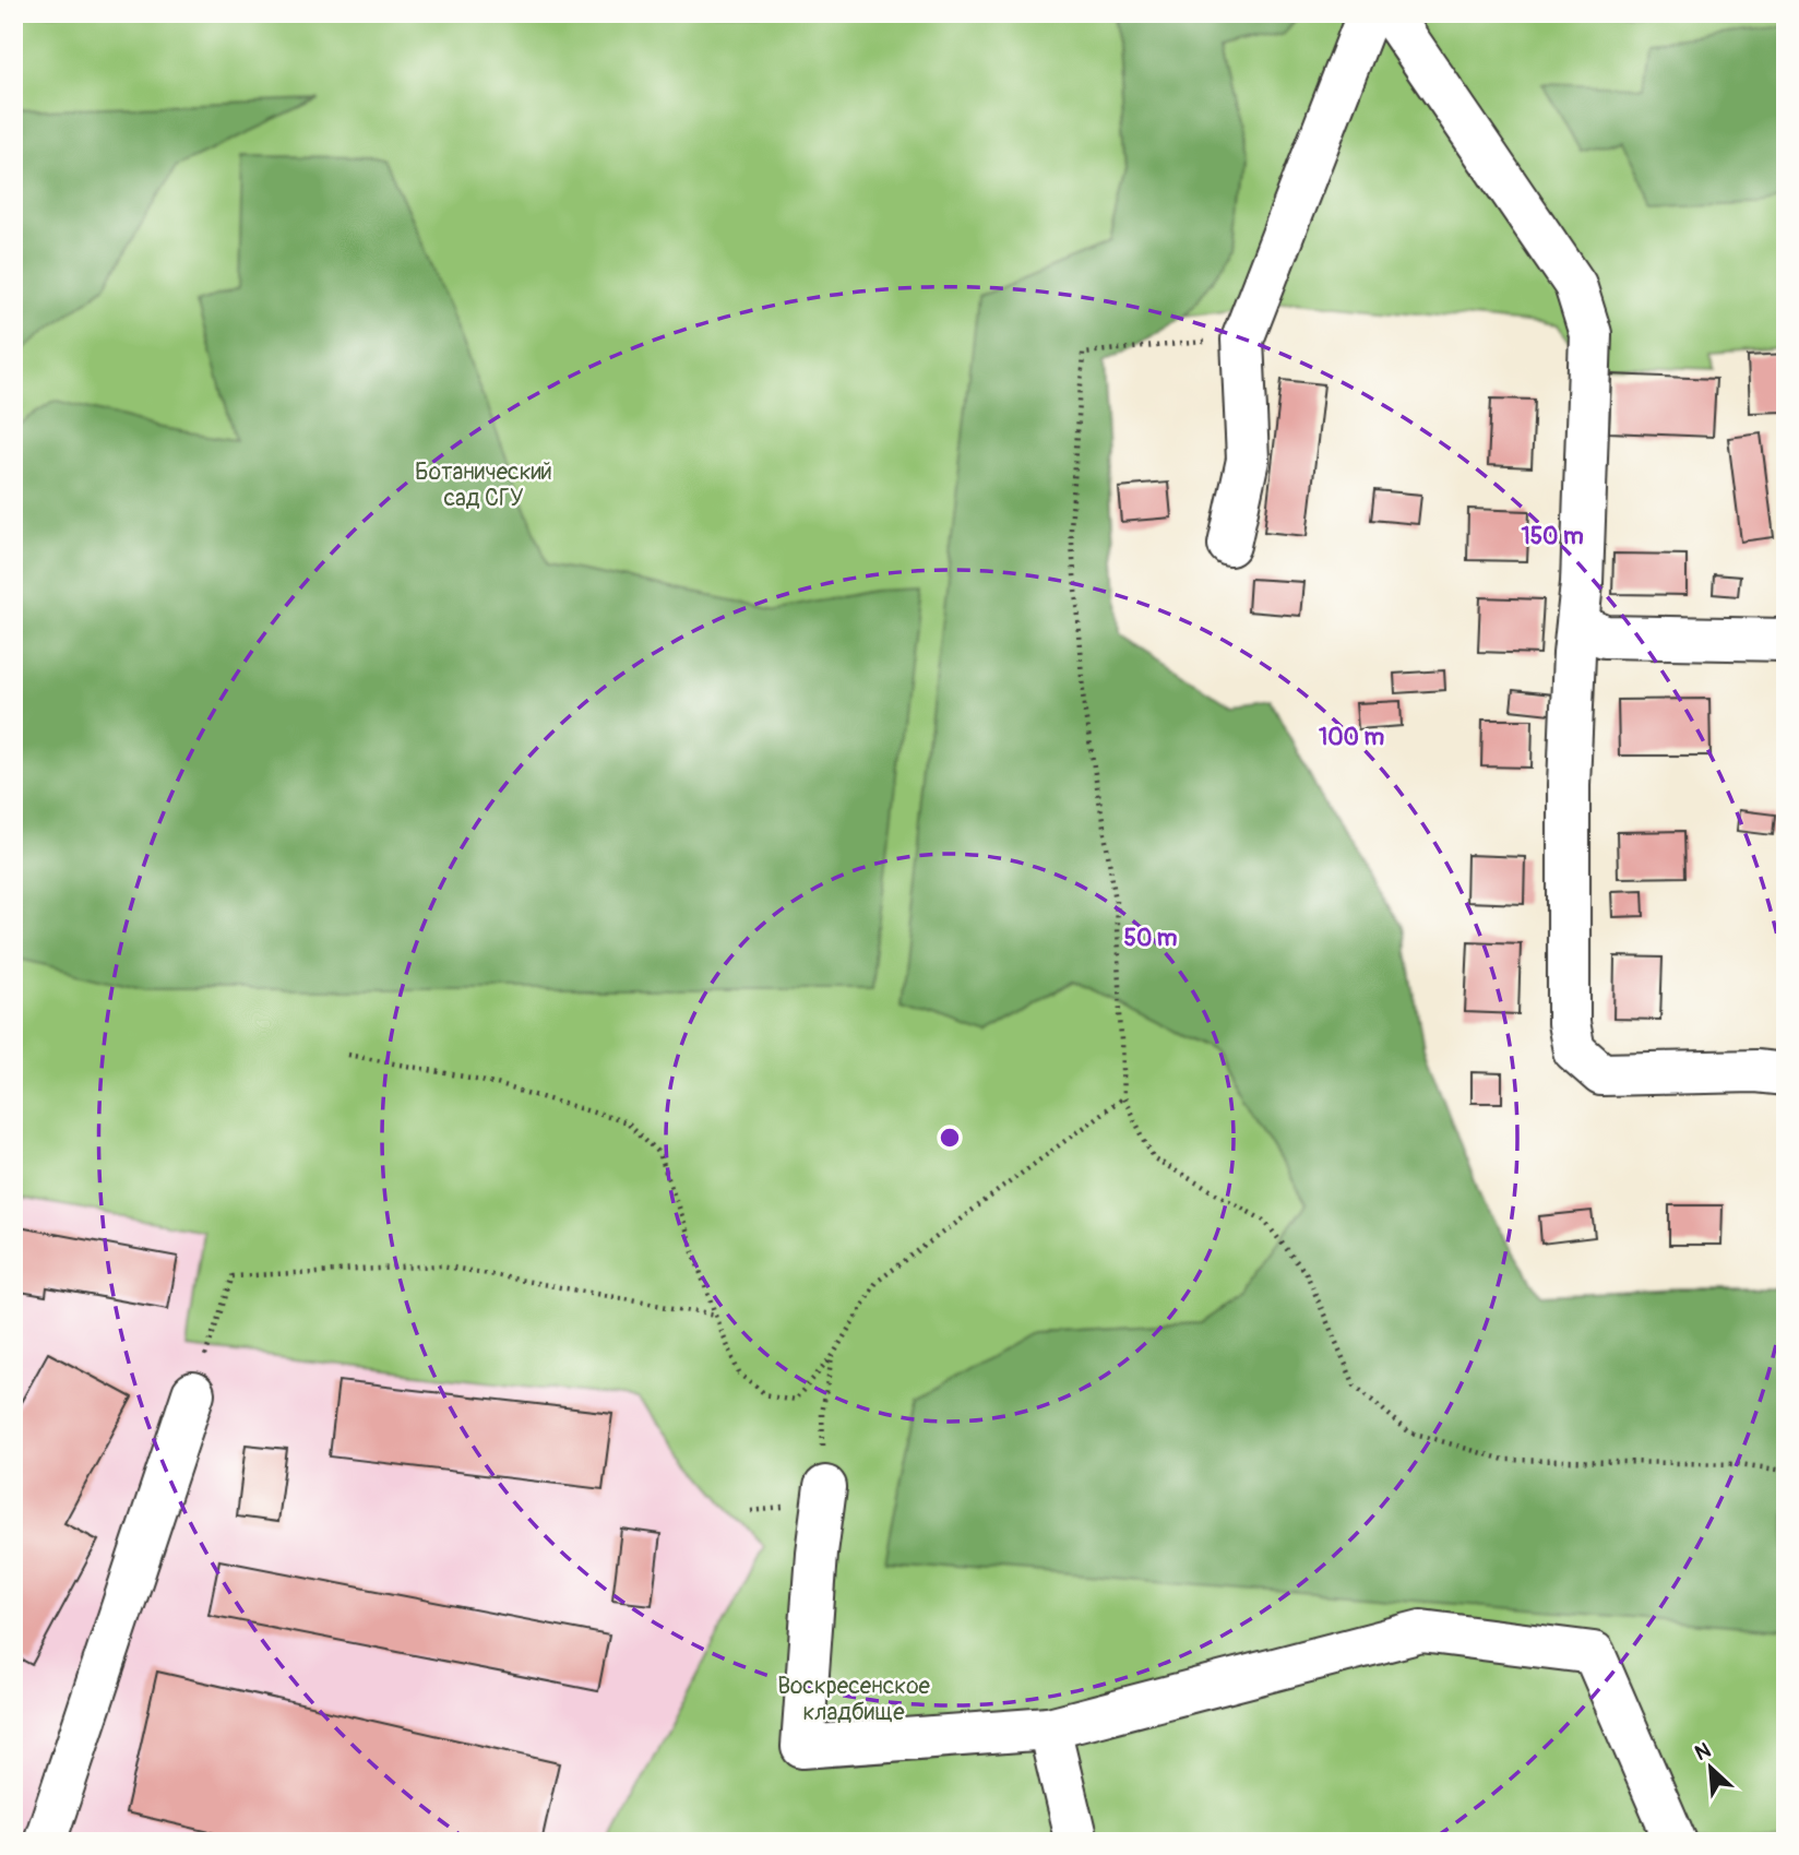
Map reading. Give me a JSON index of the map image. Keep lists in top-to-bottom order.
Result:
{
  "parks": ["Ботанический сад СГУ", "Воскресенское кладбище"],
  "north": "top left",
  "rings": ["150 m", "100 m", "50 m"]
}
